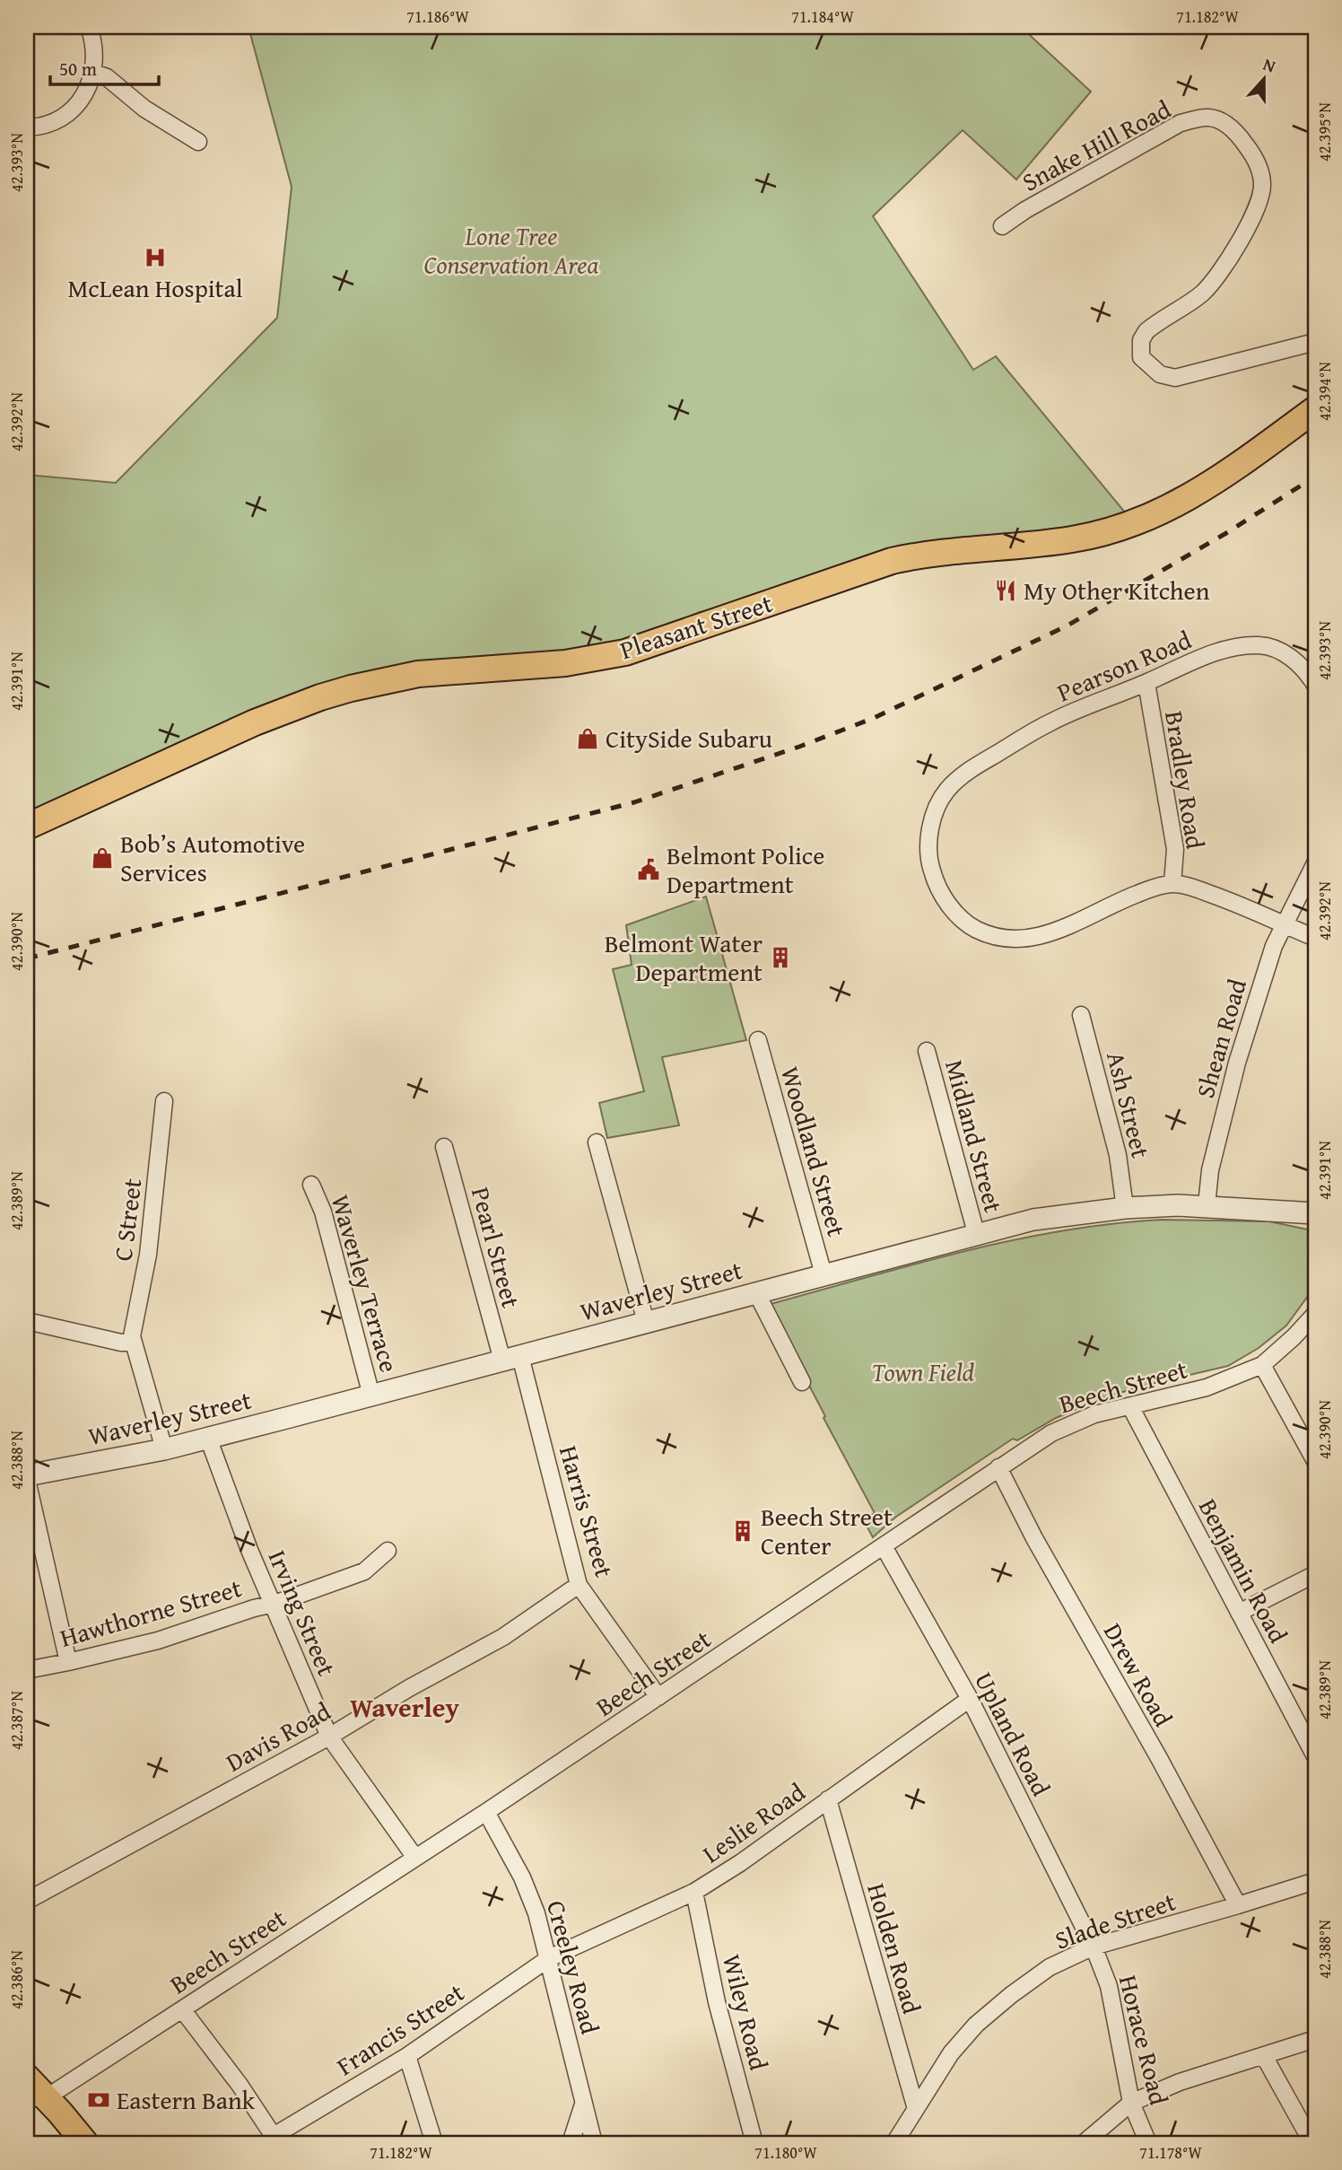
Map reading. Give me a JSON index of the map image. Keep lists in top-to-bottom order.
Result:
{
  "streets": {
    "main road": ["Pleasant Street"],
    "street": [
      "Snake Hill Road",
      "Pearson Road",
      "Bradley Road",
      "Shean Road",
      "Ash Street",
      "Midland Street",
      "Woodland Street",
      "C Street",
      "Pearl Street",
      "Waverley Terrace",
      "Waverley Street",
      "Beech Street",
      "Harris Street",
      "Benjamin Road",
      "Hawthorne Street",
      "Irving Street",
      "Drew Road",
      "Upland Road",
      "Davis Road",
      "Leslie Road",
      "Slade Street",
      "Holden Road",
      "Creeley Road",
      "Wiley Road",
      "Francis Street",
      "Horace Road"
    ]
  },
  "crossings": [
    ["Pearson Road", "Bradley Road"],
    ["Shean Road", "Waverley Street"],
    ["Ash Street", "Waverley Street"],
    ["Midland Street", "Waverley Street"],
    ["Woodland Street", "Waverley Street"],
    ["Pearl Street", "Waverley Street"],
    ["Pearl Street", "Harris Street"],
    ["Waverley Terrace", "Waverley Street"],
    ["Waverley Street", "Harris Street"],
    ["Waverley Street", "Irving Street"],
    ["Beech Street", "Harris Street"],
    ["Beech Street", "Benjamin Road"],
    ["Beech Street", "Irving Street"],
    ["Beech Street", "Drew Road"],
    ["Beech Street", "Upland Road"],
    ["Beech Street", "Creeley Road"],
    ["Harris Street", "Davis Road"],
    ["Hawthorne Street", "Irving Street"],
    ["Irving Street", "Davis Road"],
    ["Drew Road", "Slade Street"],
    ["Upland Road", "Leslie Road"],
    ["Upland Road", "Slade Street"],
    ["Upland Road", "Horace Road"],
    ["Leslie Road", "Holden Road"],
    ["Leslie Road", "Creeley Road"],
    ["Leslie Road", "Wiley Road"],
    ["Leslie Road", "Francis Street"],
    ["Slade Street", "Holden Road"],
    ["Slade Street", "Horace Road"],
    ["Creeley Road", "Francis Street"]
  ],
  "districts": ["Waverley"],
  "parks": ["Lone Tree Conservation Area", "Town Field"],
  "places": {
    "hospital": ["McLean Hospital"],
    "restaurant": ["My Other Kitchen"],
    "shop": ["CitySide Subaru", "Bob’s Automotive Services"],
    "public building": ["Belmont Police Department"],
    "building": ["Belmont Water Department", "Beech Street Center"],
    "bank": ["Eastern Bank"]
  },
  "scale_bar": "50 m",
  "north": "top",
  "coordinates": [
    "71.186°W",
    "71.184°W",
    "71.182°W",
    "42.395°N",
    "42.393°N",
    "42.394°N",
    "42.392°N",
    "42.391°N",
    "42.390°N",
    "42.389°N",
    "42.388°N",
    "42.387°N",
    "42.386°N",
    "71.180°W",
    "71.178°W"
  ]
}
